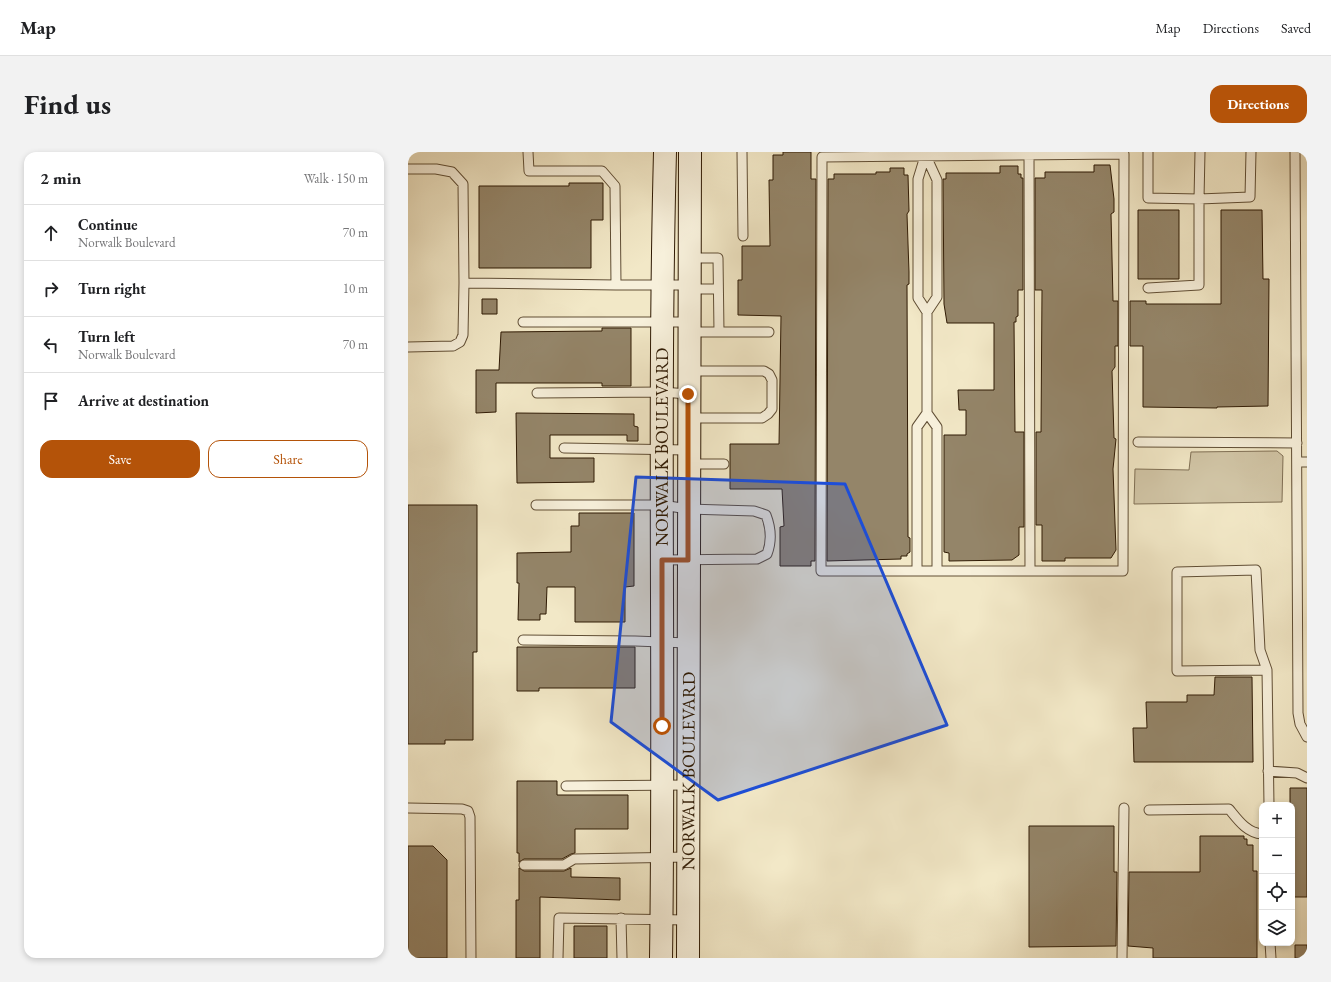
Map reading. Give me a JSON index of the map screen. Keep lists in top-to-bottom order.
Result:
{
  "streets": {
    "main road": ["NORWALK BOULEVARD"]
  },
  "page": {
    "header": "Map",
    "nav": ["Map", "Directions", "Saved"],
    "buttons": [
      "Directions",
      ["Save", "Share"]
    ],
    "title": "Find us",
    "heading": ["2 min", "Walk · 150 m"],
    "list": [
      ["Continue", "Norwalk Boulevard", "70 m"],
      ["Turn right", "10 m"],
      ["Turn left", "Norwalk Boulevard", "70 m"],
      "Arrive at destination"
    ],
    "map_buttons": ["+", "−"]
  }
}
